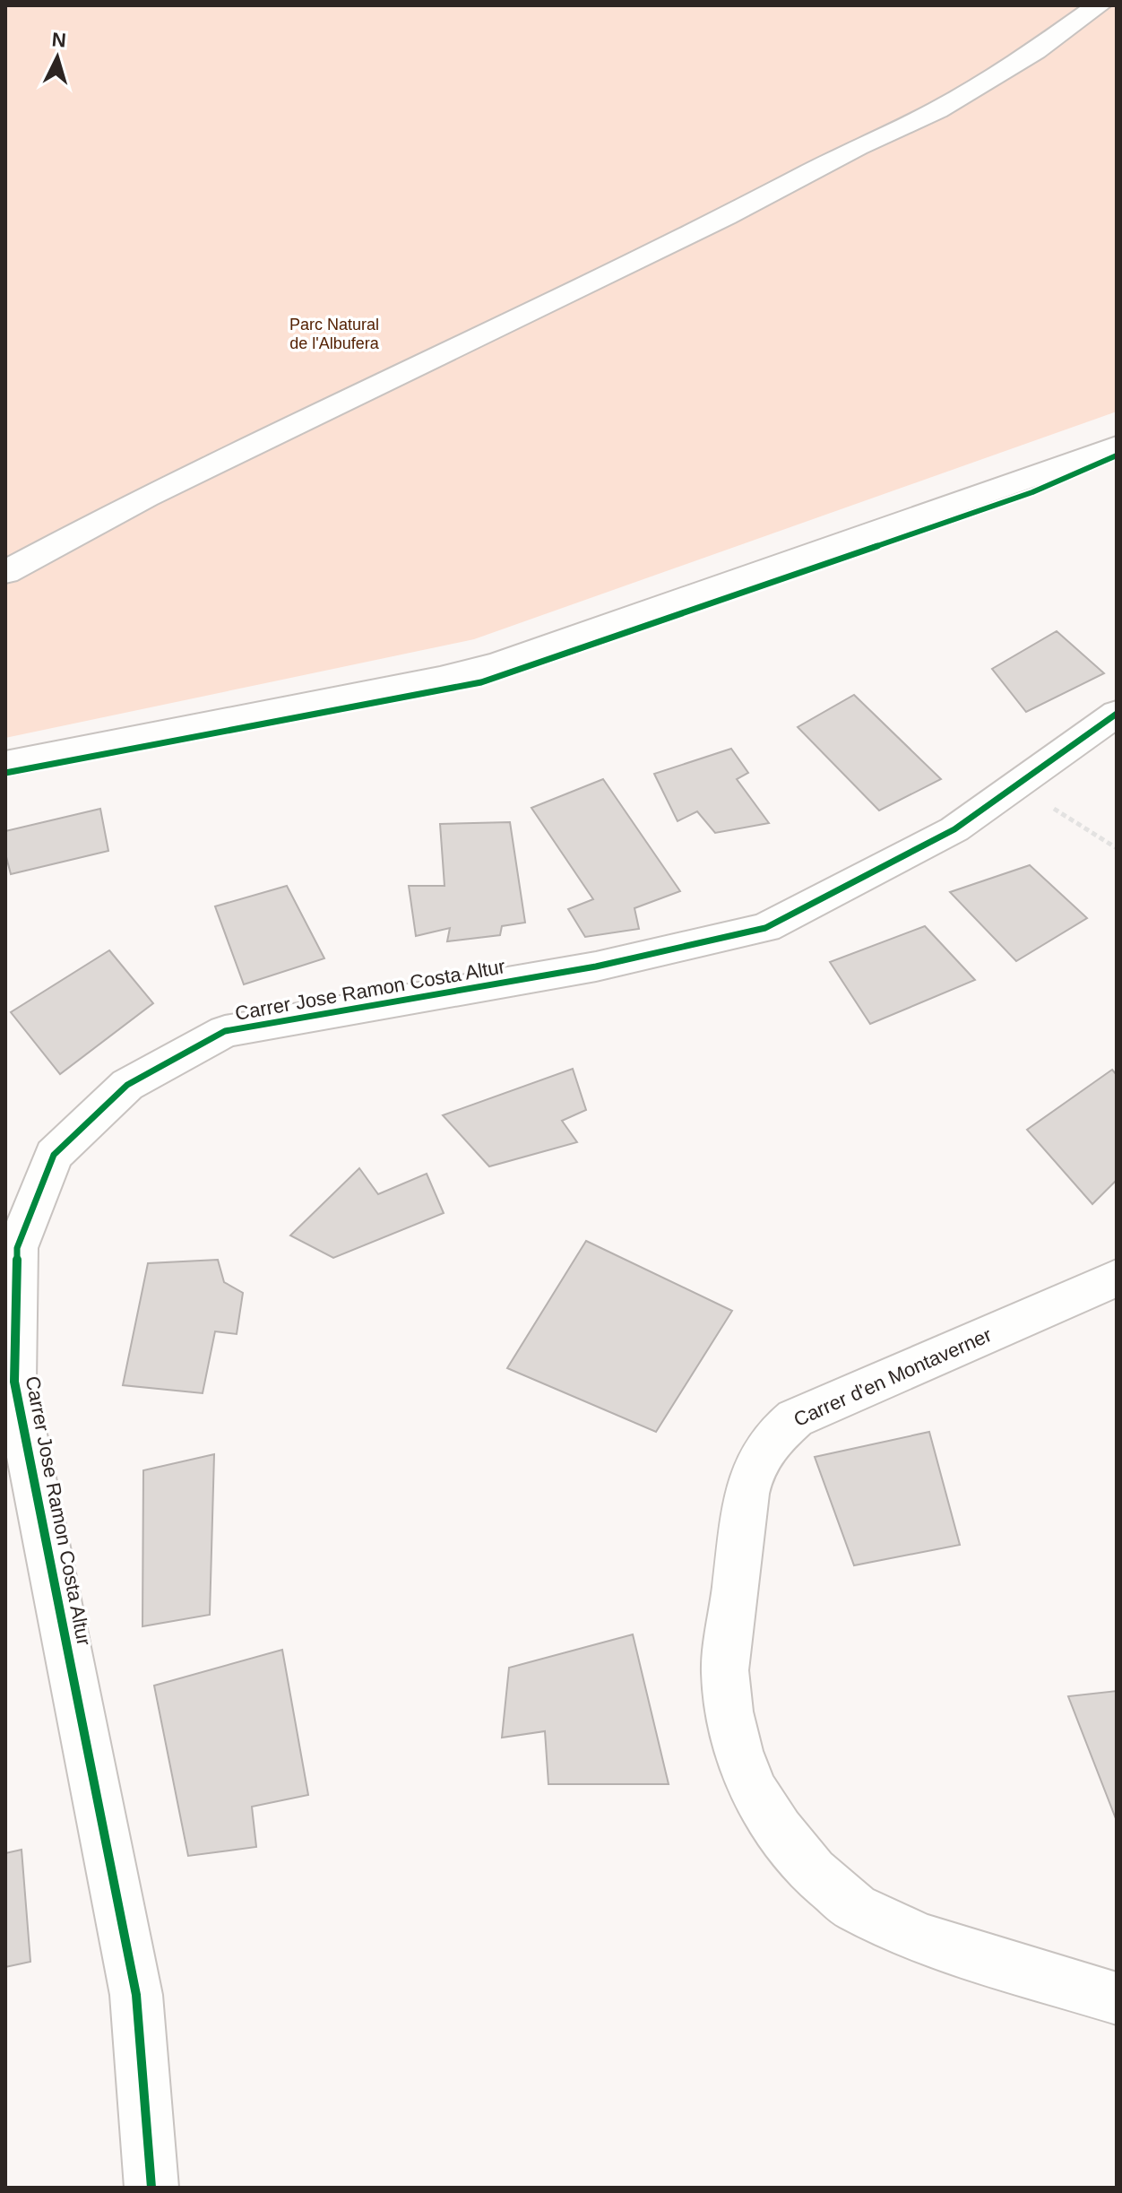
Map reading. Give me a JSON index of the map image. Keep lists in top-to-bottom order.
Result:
{
  "streets": {
    "street": ["Carrer Jose Ramon Costa Altur", "Carrer d'en Montaverner"]
  },
  "parks": ["Parc Natural de l'Albufera"],
  "north": "top"
}
